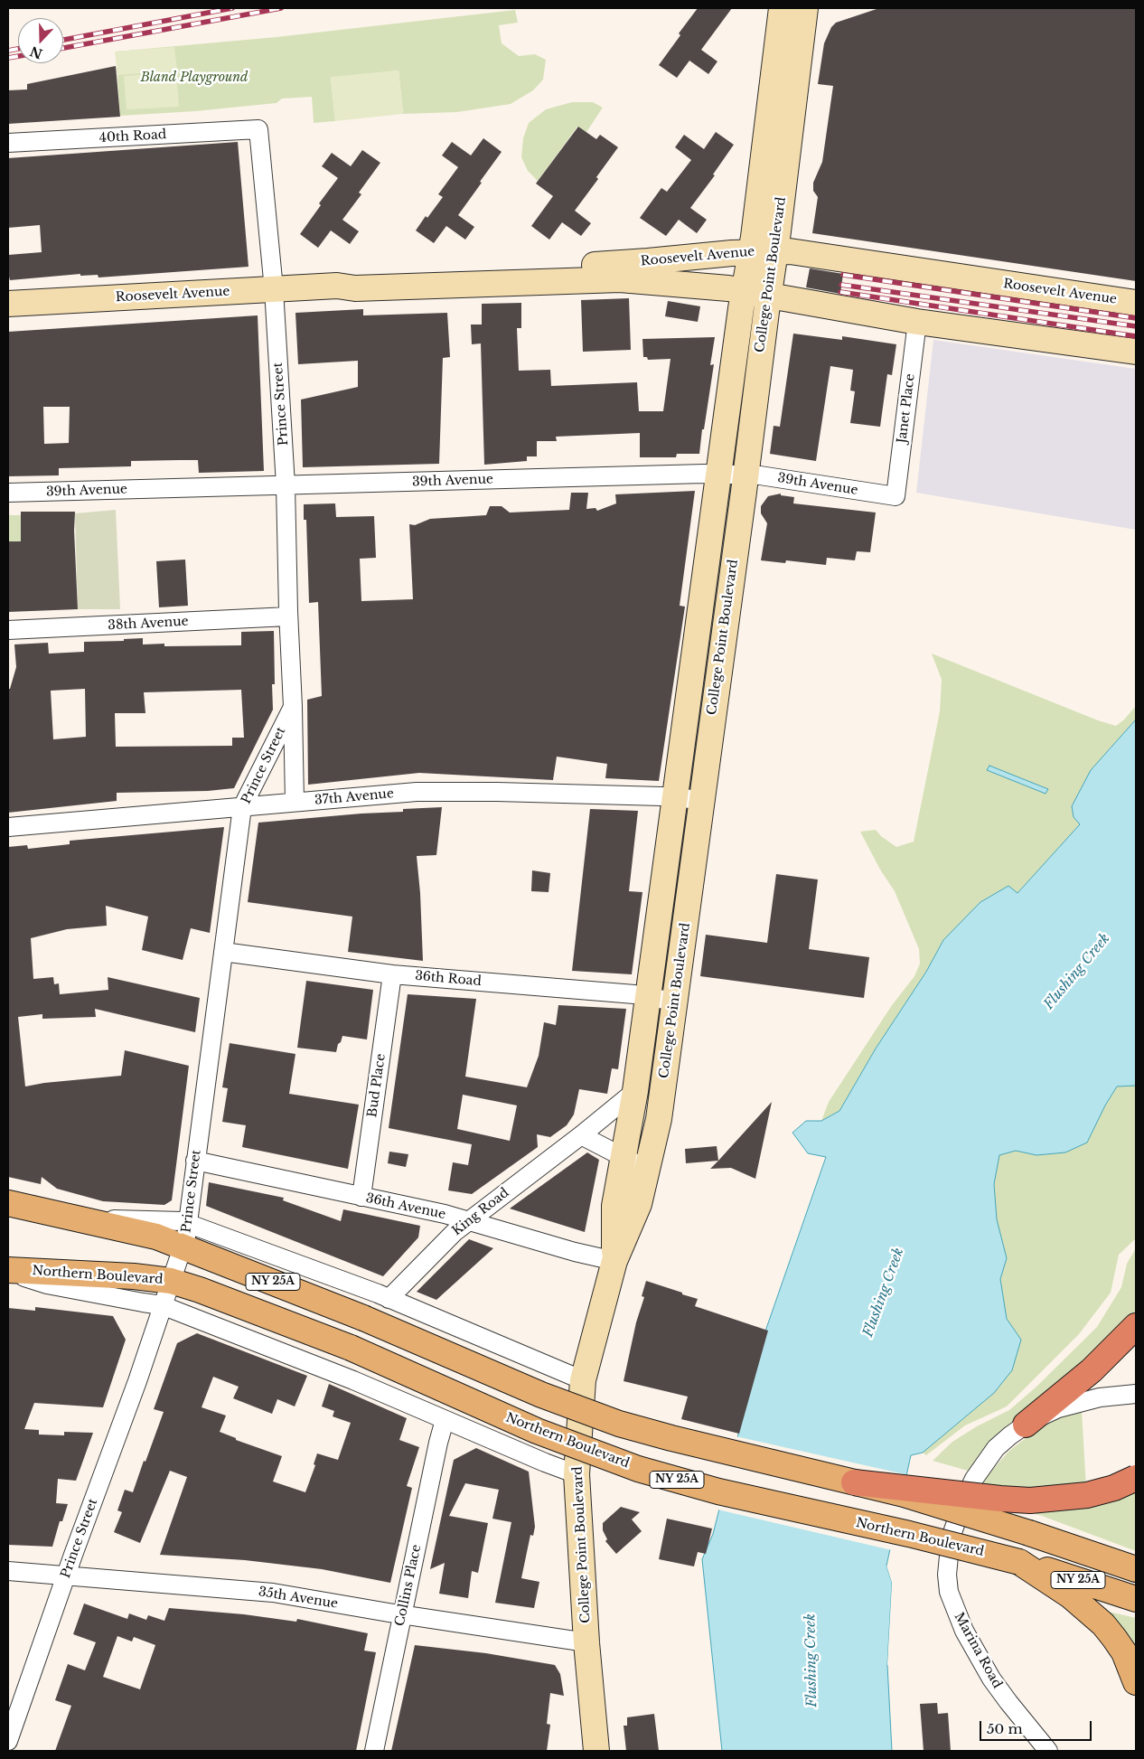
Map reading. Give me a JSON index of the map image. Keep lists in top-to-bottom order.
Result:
{
  "streets": {
    "main road": [
      "Roosevelt Avenue",
      "College Point Boulevard",
      "Northern Boulevard",
      "NY 25A"
    ],
    "street": [
      "40th Road",
      "Prince Street",
      "Janet Place",
      "39th Avenue",
      "38th Avenue",
      "37th Avenue",
      "36th Road",
      "Bud Place",
      "36th Avenue",
      "King Road",
      "Collins Place",
      "35th Avenue",
      "Marina Road"
    ]
  },
  "crossings": [
    ["40th Road", "Prince Street"],
    ["Roosevelt Avenue", "College Point Boulevard"],
    ["Roosevelt Avenue", "Prince Street"],
    ["Roosevelt Avenue", "Janet Place"],
    ["College Point Boulevard", "39th Avenue"],
    ["College Point Boulevard", "37th Avenue"],
    ["College Point Boulevard", "36th Road"],
    ["College Point Boulevard", "36th Avenue"],
    ["College Point Boulevard", "King Road"],
    ["College Point Boulevard", "Northern Boulevard"],
    ["College Point Boulevard", "35th Avenue"],
    ["Prince Street", "39th Avenue"],
    ["Prince Street", "38th Avenue"],
    ["Prince Street", "37th Avenue"],
    ["Prince Street", "36th Road"],
    ["Prince Street", "36th Avenue"],
    ["Prince Street", "Northern Boulevard"],
    ["Prince Street", "NY 25A"],
    ["Prince Street", "35th Avenue"],
    ["Janet Place", "39th Avenue"],
    ["36th Road", "Bud Place"],
    ["Bud Place", "36th Avenue"],
    ["36th Avenue", "King Road"],
    ["Northern Boulevard", "Collins Place"],
    ["Collins Place", "35th Avenue"]
  ],
  "water": ["Flushing Creek"],
  "parks": ["Bland Playground"],
  "scale_bar": "50 m",
  "north": "bottom"
}
